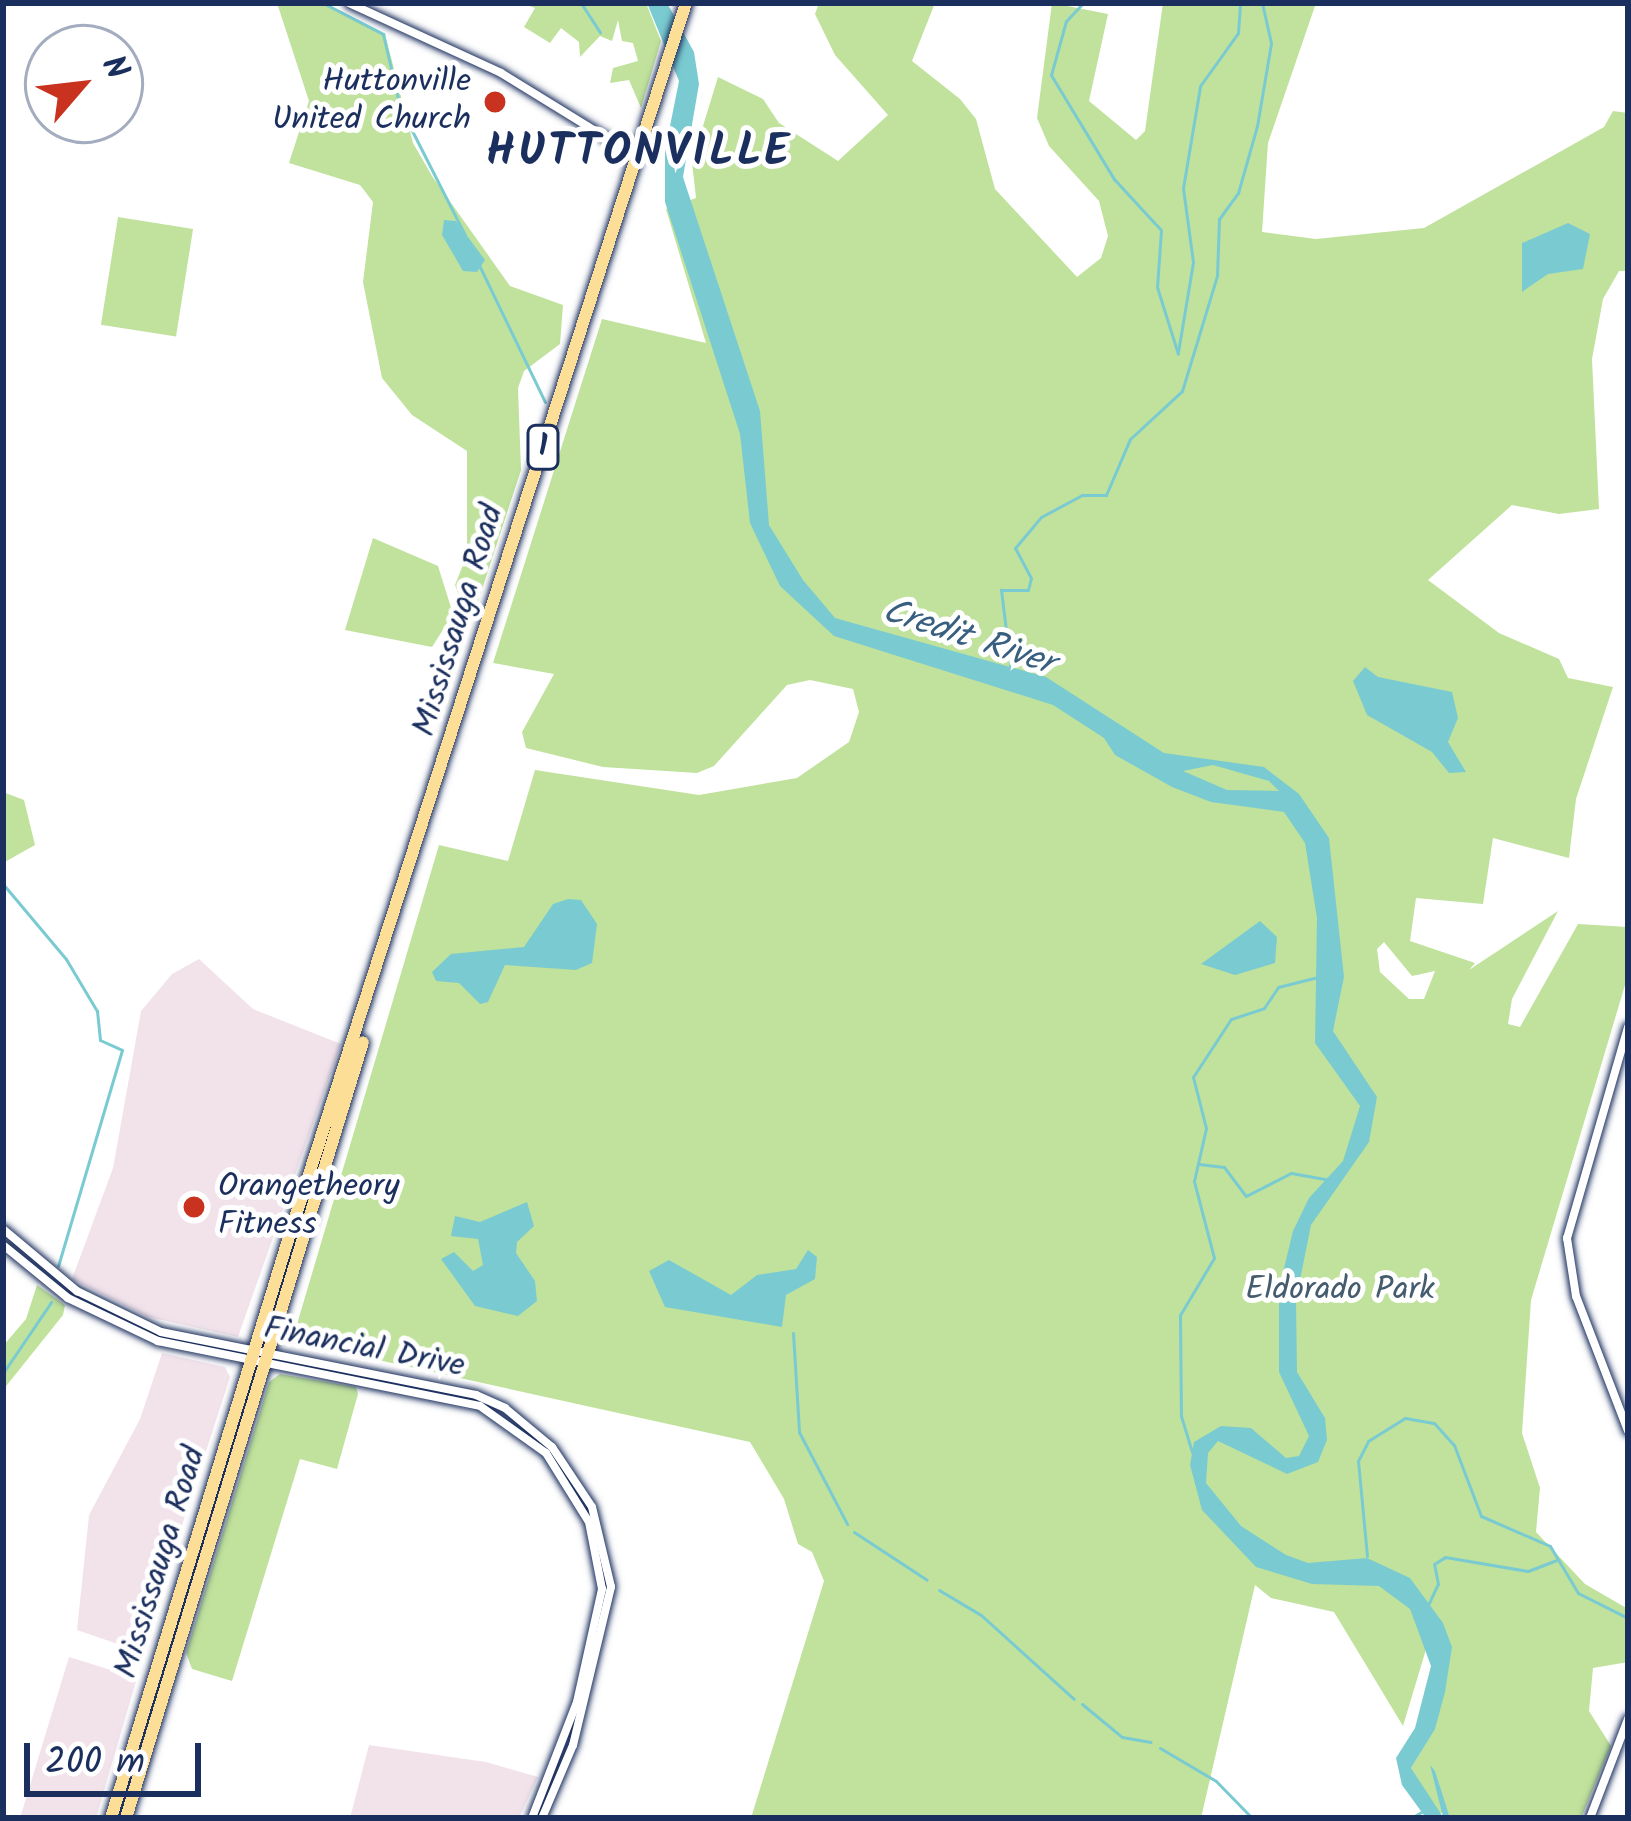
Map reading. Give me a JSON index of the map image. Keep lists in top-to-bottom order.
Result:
{
  "streets": {
    "main road": ["1", "Mississauga Road"],
    "street": ["Financial Drive"]
  },
  "crossings": [
    ["Mississauga Road", "Financial Drive"]
  ],
  "districts": ["HUTTONVILLE"],
  "water": ["Credit River"],
  "parks": ["Eldorado Park"],
  "places": ["Huttonville United Church", "Orangetheory Fitness"],
  "scale_bar": "200 m",
  "north": "top right"
}
